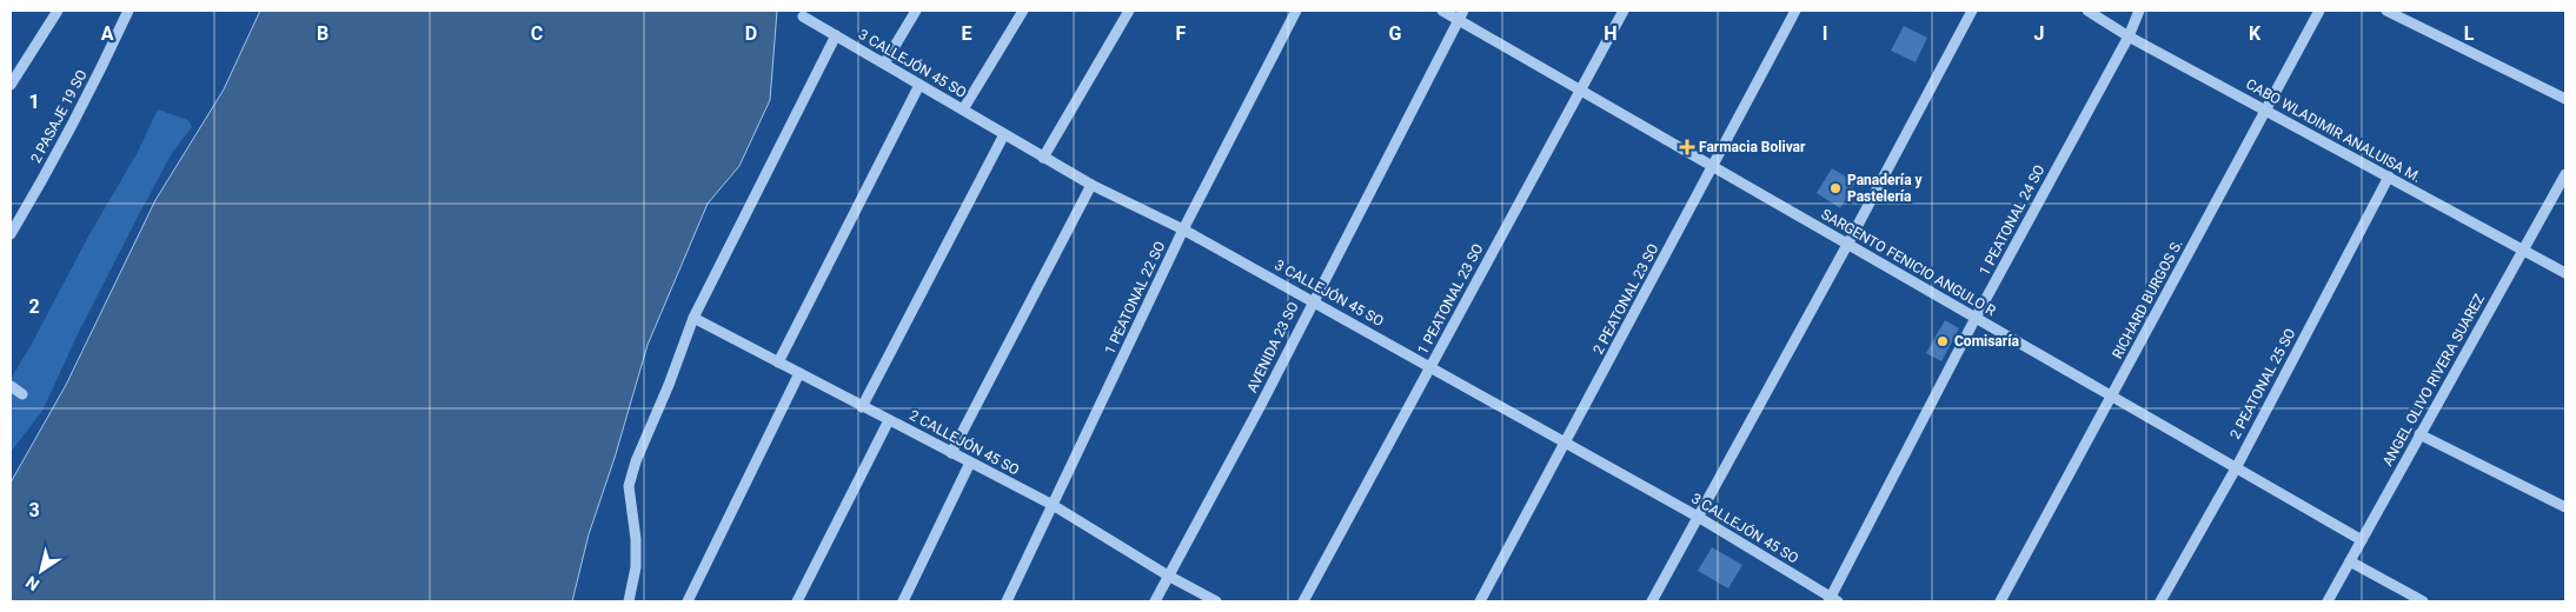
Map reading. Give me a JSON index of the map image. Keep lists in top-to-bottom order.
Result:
{
  "streets": {
    "street": [
      "3 CALLEJÓN 45 SO",
      "2 PASAJE 19 SO",
      "CABO WLADIMIR ANALUISA M.",
      "1 PEATONAL 24 SO",
      "SARGENTO FENICIO ANGULO R",
      "1 PEATONAL 22 SO",
      "1 PEATONAL 23 SO",
      "2 PEATONAL 23 SO",
      "RICHARD BURGOS S.",
      "AVENIDA 23 SO",
      "ANGEL OLIVO RIVERA SUAREZ",
      "2 PEATONAL 25 SO",
      "2 CALLEJÓN 45 SO"
    ]
  },
  "crossings": [
    ["3 CALLEJÓN 45 SO", "1 PEATONAL 24 SO"],
    ["3 CALLEJÓN 45 SO", "1 PEATONAL 22 SO"],
    ["3 CALLEJÓN 45 SO", "1 PEATONAL 23 SO"],
    ["3 CALLEJÓN 45 SO", "2 PEATONAL 23 SO"],
    ["3 CALLEJÓN 45 SO", "AVENIDA 23 SO"],
    ["CABO WLADIMIR ANALUISA M.", "1 PEATONAL 24 SO"],
    ["CABO WLADIMIR ANALUISA M.", "RICHARD BURGOS S."],
    ["CABO WLADIMIR ANALUISA M.", "ANGEL OLIVO RIVERA SUAREZ"],
    ["CABO WLADIMIR ANALUISA M.", "2 PEATONAL 25 SO"],
    ["1 PEATONAL 24 SO", "SARGENTO FENICIO ANGULO R"],
    ["SARGENTO FENICIO ANGULO R", "1 PEATONAL 23 SO"],
    ["SARGENTO FENICIO ANGULO R", "2 PEATONAL 23 SO"],
    ["SARGENTO FENICIO ANGULO R", "RICHARD BURGOS S."],
    ["SARGENTO FENICIO ANGULO R", "AVENIDA 23 SO"],
    ["SARGENTO FENICIO ANGULO R", "ANGEL OLIVO RIVERA SUAREZ"],
    ["SARGENTO FENICIO ANGULO R", "2 PEATONAL 25 SO"],
    ["1 PEATONAL 22 SO", "2 CALLEJÓN 45 SO"],
    ["AVENIDA 23 SO", "2 CALLEJÓN 45 SO"]
  ],
  "places": {
    "health": ["Farmacia Bolivar"],
    "other": ["Panadería y Pastelería", "Comisaría"]
  },
  "north": "bottom left",
  "grid": {
    "columns": [
      "A",
      "B",
      "C",
      "D",
      "E",
      "F",
      "G",
      "H",
      "I",
      "J",
      "K",
      "L"
    ],
    "rows": ["1", "2", "3"]
  }
}
